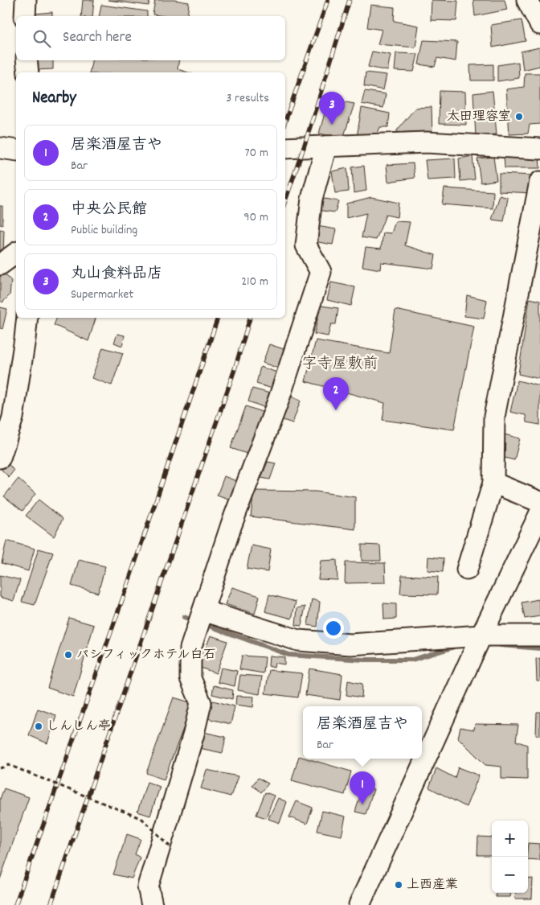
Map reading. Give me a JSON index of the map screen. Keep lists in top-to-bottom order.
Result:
{
  "districts": ["字寺屋敷前"],
  "places": [
    "太田理容室",
    "パシフィックホテル白石",
    "しんしん亭",
    "上西産業"
  ],
  "page": {
    "search": "Search here",
    "heading": ["Nearby", "3 results"],
    "pins": ["3", "2", "1"],
    "list": [
      {
        "mark": "1",
        "name": "居楽酒屋吉や",
        "note": "Bar",
        "value": "70 m"
      },
      {
        "mark": "2",
        "name": "中央公民館",
        "note": "Public building",
        "value": "90 m"
      },
      {
        "mark": "3",
        "name": "丸山食料品店",
        "note": "Supermarket",
        "value": "210 m"
      }
    ],
    "popup": ["居楽酒屋吉や", "Bar"],
    "map_buttons": ["+", "−"]
  }
}
